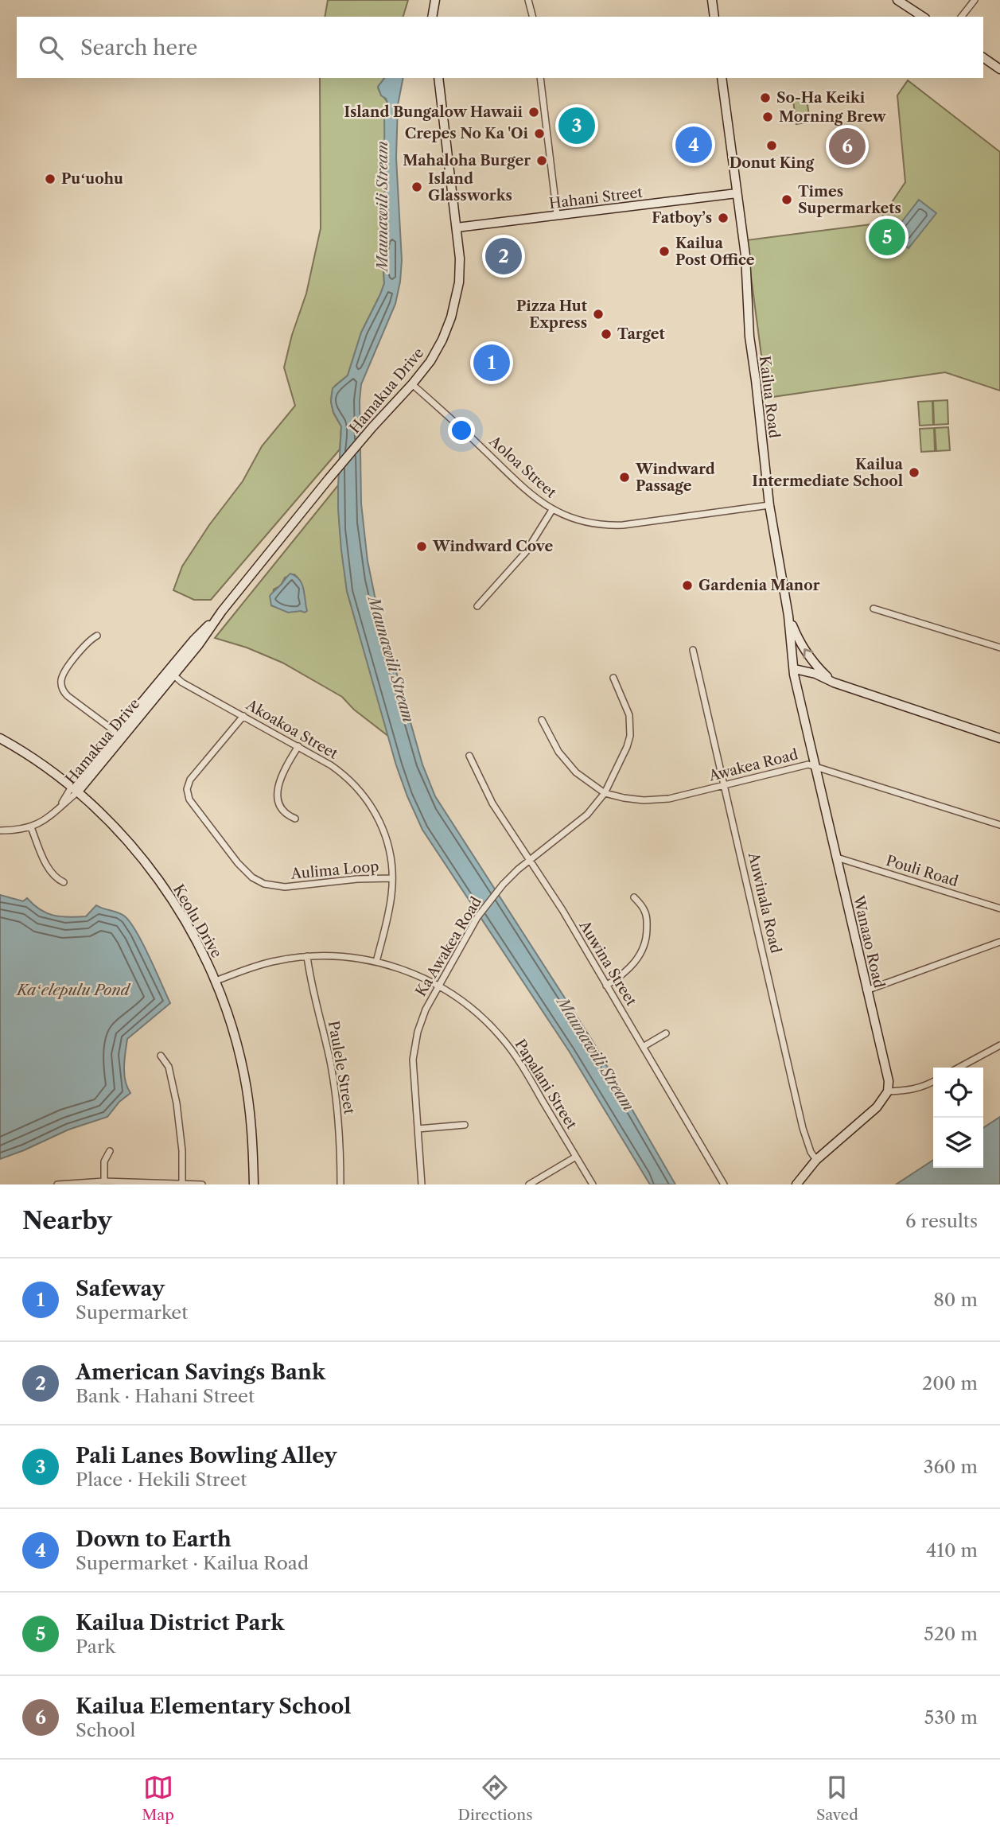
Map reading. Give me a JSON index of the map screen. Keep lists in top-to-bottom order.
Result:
{
  "streets": {
    "street": [
      "Hahani Street",
      "Hamakua Drive",
      "Kailua Road",
      "Aoloa Street",
      "Akoakoa Street",
      "Awakea Road",
      "Aulima Loop",
      "Pouli Road",
      "Auwinala Road",
      "Keolu Drive",
      "Wanaao Road",
      "Ka Awakea Road",
      "Auwina Street",
      "Paulele Street",
      "Papalani Street"
    ]
  },
  "crossings": [
    ["Hahani Street", "Hamakua Drive"],
    ["Hahani Street", "Kailua Road"],
    ["Hamakua Drive", "Aoloa Street"],
    ["Hamakua Drive", "Akoakoa Street"],
    ["Hamakua Drive", "Keolu Drive"],
    ["Kailua Road", "Aoloa Street"],
    ["Kailua Road", "Wanaao Road"],
    ["Akoakoa Street", "Aulima Loop"],
    ["Akoakoa Street", "Papalani Street"],
    ["Awakea Road", "Auwinala Road"],
    ["Awakea Road", "Wanaao Road"],
    ["Awakea Road", "Ka Awakea Road"],
    ["Pouli Road", "Wanaao Road"],
    ["Keolu Drive", "Papalani Street"],
    ["Ka Awakea Road", "Auwina Street"],
    ["Ka Awakea Road", "Papalani Street"],
    ["Paulele Street", "Papalani Street"]
  ],
  "water": ["Maunawili Stream", "Kaʻelepulu Pond"],
  "places": [
    "So-Ha Keiki",
    "Island Bungalow Hawaii",
    "Morning Brew",
    "Crepes No Ka 'Oi",
    "Donut King",
    "Mahaloha Burger",
    "Puʻuohu",
    "Island Glassworks",
    "Times Supermarkets",
    "Fatboy’s",
    "Kailua Post Office",
    "Pizza Hut Express",
    "Target",
    "Kailua Intermediate School",
    "Windward Passage",
    "Windward Cove",
    "Gardenia Manor"
  ],
  "page": {
    "search": "Search here",
    "pins": [
      "3",
      "4",
      "6",
      "5",
      "2",
      "1"
    ],
    "heading": ["Nearby", "6 results"],
    "list": [
      {
        "mark": "1",
        "name": "Safeway",
        "note": "Supermarket",
        "value": "80 m"
      },
      {
        "mark": "2",
        "name": "American Savings Bank",
        "note": "Bank · Hahani Street",
        "value": "200 m"
      },
      {
        "mark": "3",
        "name": "Pali Lanes Bowling Alley",
        "note": "Place · Hekili Street",
        "value": "360 m"
      },
      {
        "mark": "4",
        "name": "Down to Earth",
        "note": "Supermarket · Kailua Road",
        "value": "410 m"
      },
      {
        "mark": "5",
        "name": "Kailua District Park",
        "note": "Park",
        "value": "520 m"
      },
      {
        "mark": "6",
        "name": "Kailua Elementary School",
        "note": "School",
        "value": "530 m"
      }
    ],
    "nav": ["Map", "Directions", "Saved"]
  }
}
